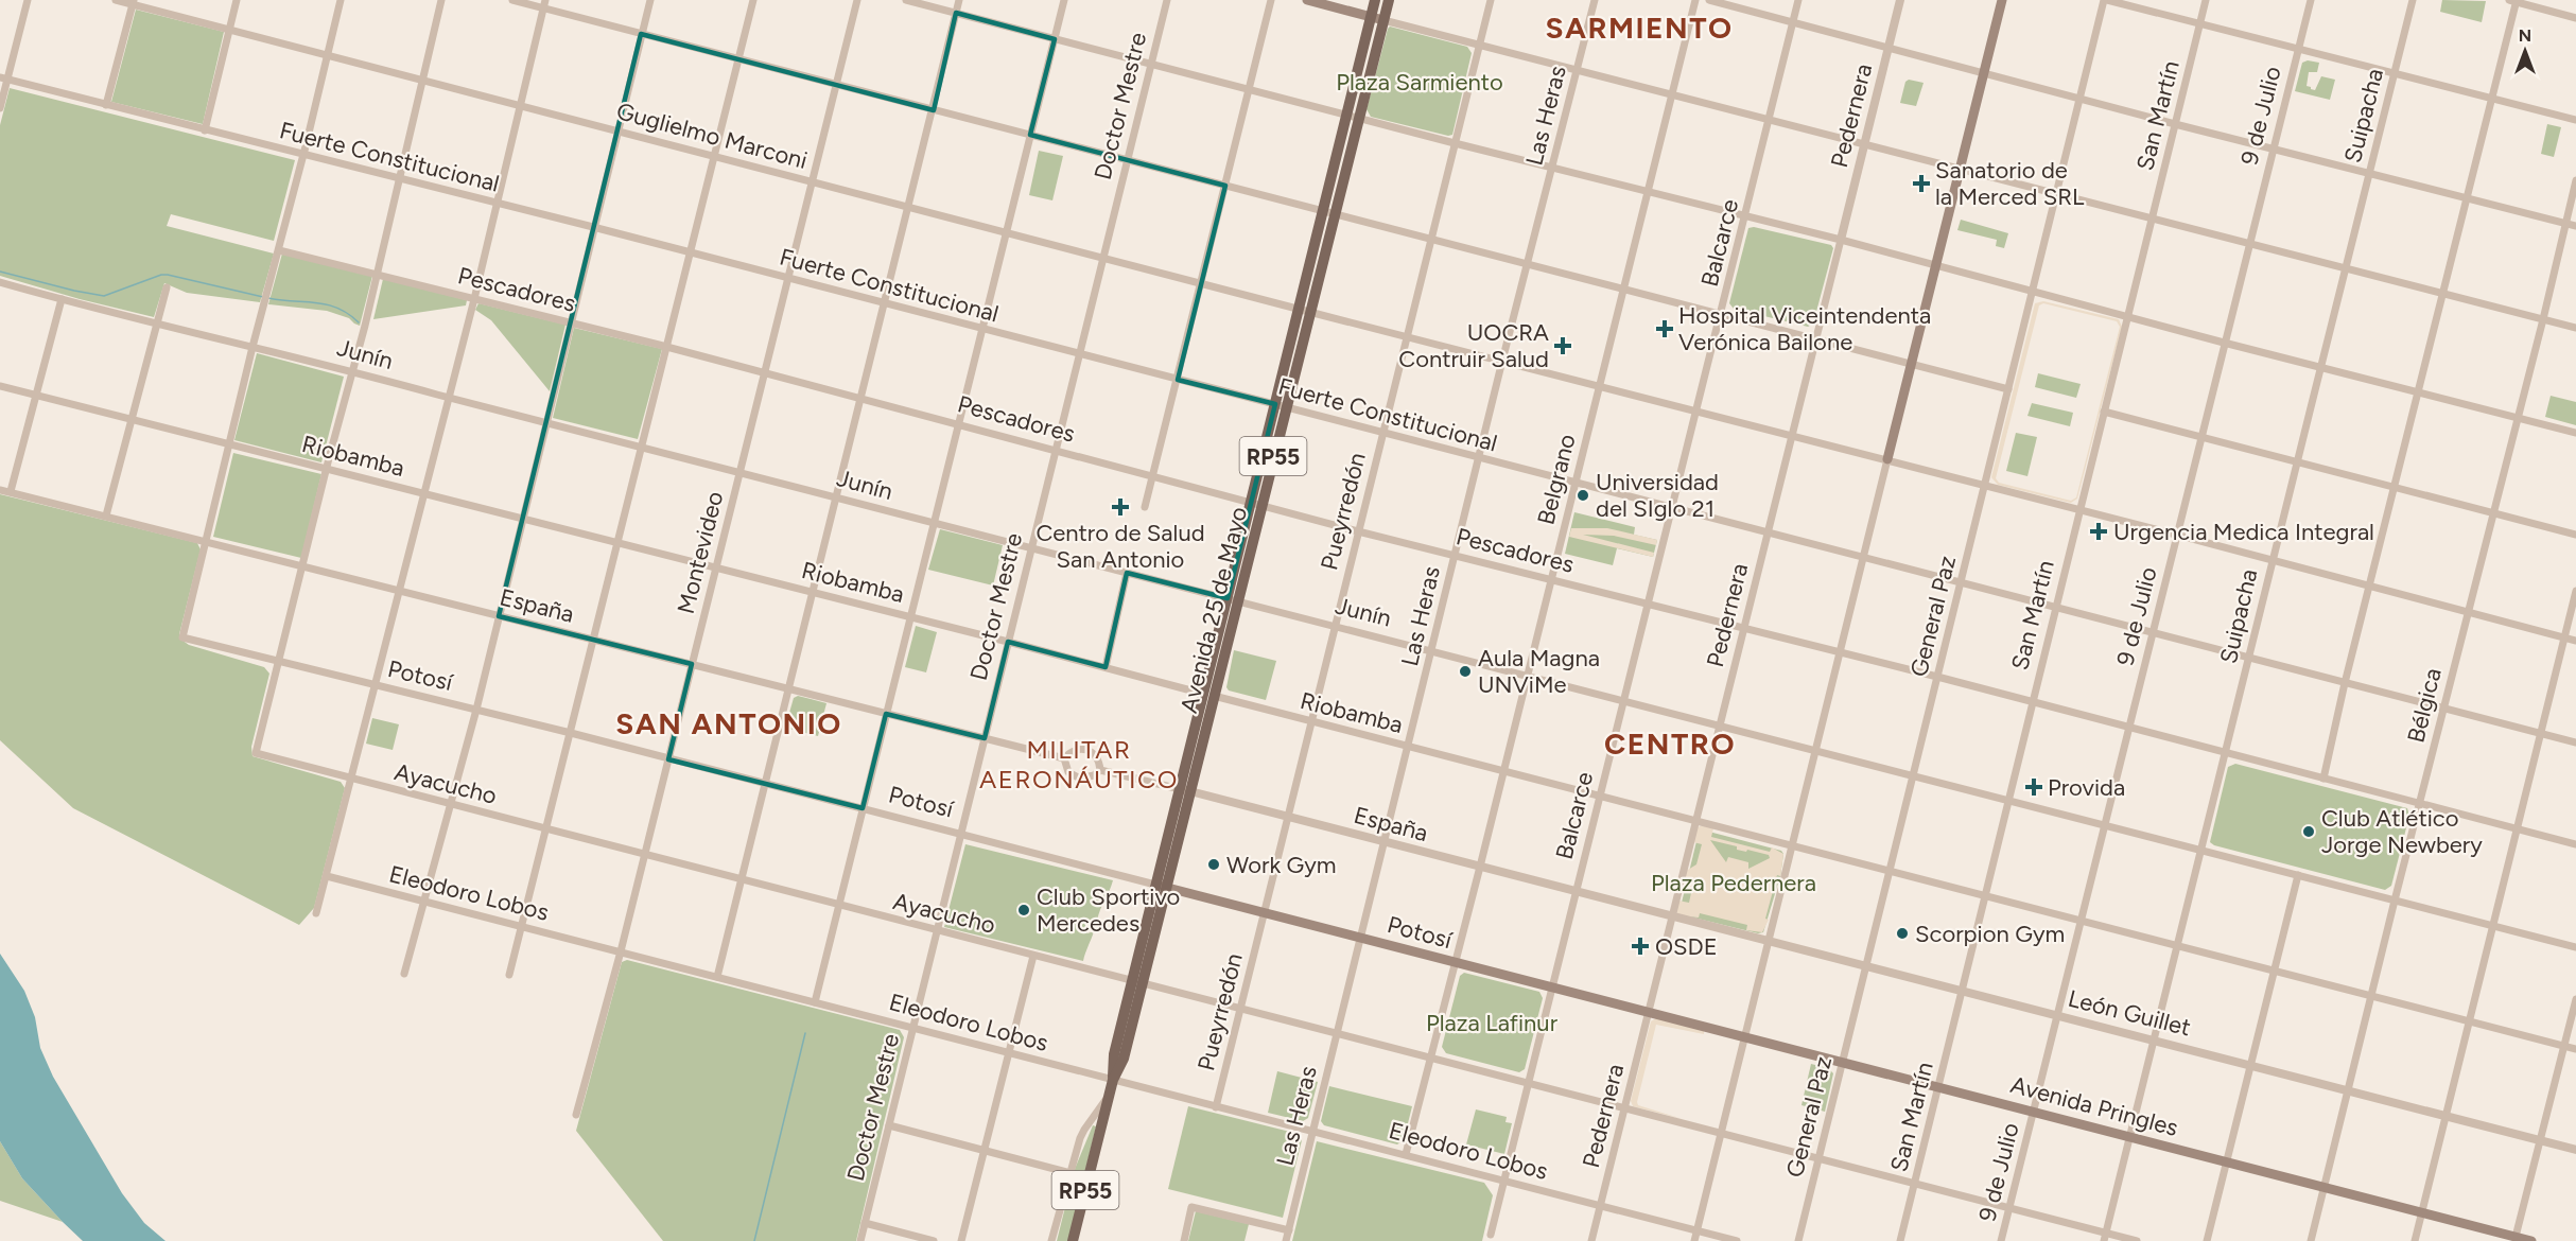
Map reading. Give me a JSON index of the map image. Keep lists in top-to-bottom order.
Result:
{
  "streets": {
    "main road": [
      "RP55",
      "Avenida 25 de Mayo",
      "Potosí",
      "Avenida Pringles"
    ],
    "street": [
      "Doctor Mestre",
      "Las Heras",
      "Pedernera",
      "San Martín",
      "9 de Julio",
      "Suipacha",
      "Guglielmo Marconi",
      "Fuerte Constitucional",
      "Balcarce",
      "Pescadores",
      "Junín",
      "Riobamba",
      "Belgrano",
      "Pueyrredón",
      "Montevideo",
      "España",
      "General Paz",
      "Bélgica",
      "Ayacucho",
      "Eleodoro Lobos",
      "León Guillet"
    ]
  },
  "crossings": [
    ["Doctor Mestre", "Guglielmo Marconi"],
    ["Doctor Mestre", "Fuerte Constitucional"],
    ["Doctor Mestre", "Pescadores"],
    ["Doctor Mestre", "Junín"],
    ["Doctor Mestre", "Riobamba"],
    ["Doctor Mestre", "España"],
    ["Doctor Mestre", "Potosí"],
    ["Doctor Mestre", "Ayacucho"],
    ["Doctor Mestre", "Eleodoro Lobos"],
    ["Las Heras", "Guglielmo Marconi"],
    ["Las Heras", "Fuerte Constitucional"],
    ["Las Heras", "Pescadores"],
    ["Las Heras", "Junín"],
    ["Las Heras", "Riobamba"],
    ["Las Heras", "España"],
    ["Las Heras", "Potosí"],
    ["Las Heras", "Ayacucho"],
    ["Las Heras", "Eleodoro Lobos"],
    ["Pedernera", "Guglielmo Marconi"],
    ["Pedernera", "Fuerte Constitucional"],
    ["Pedernera", "Pescadores"],
    ["Pedernera", "Junín"],
    ["Pedernera", "Riobamba"],
    ["Pedernera", "España"],
    ["Pedernera", "Potosí"],
    ["Pedernera", "Ayacucho"],
    ["Pedernera", "Eleodoro Lobos"],
    ["Pedernera", "León Guillet"],
    ["Pedernera", "Avenida Pringles"],
    ["San Martín", "Guglielmo Marconi"],
    ["San Martín", "Fuerte Constitucional"],
    ["San Martín", "Pescadores"],
    ["San Martín", "Junín"],
    ["San Martín", "Riobamba"],
    ["San Martín", "Ayacucho"],
    ["San Martín", "León Guillet"],
    ["San Martín", "Avenida Pringles"],
    ["9 de Julio", "Guglielmo Marconi"],
    ["9 de Julio", "Fuerte Constitucional"],
    ["9 de Julio", "Pescadores"],
    ["9 de Julio", "Junín"],
    ["9 de Julio", "Riobamba"],
    ["9 de Julio", "Ayacucho"],
    ["9 de Julio", "León Guillet"],
    ["9 de Julio", "Avenida Pringles"],
    ["Suipacha", "Guglielmo Marconi"],
    ["Suipacha", "Fuerte Constitucional"],
    ["Suipacha", "Pescadores"],
    ["Suipacha", "Junín"],
    ["Suipacha", "Riobamba"],
    ["Suipacha", "Ayacucho"],
    ["Suipacha", "León Guillet"],
    ["Suipacha", "Avenida Pringles"],
    ["Guglielmo Marconi", "Balcarce"],
    ["Guglielmo Marconi", "Belgrano"],
    ["Guglielmo Marconi", "Pueyrredón"],
    ["Guglielmo Marconi", "Montevideo"],
    ["Guglielmo Marconi", "Avenida 25 de Mayo"],
    ["Guglielmo Marconi", "General Paz"],
    ["Guglielmo Marconi", "Bélgica"],
    ["Fuerte Constitucional", "Balcarce"],
    ["Fuerte Constitucional", "Belgrano"],
    ["Fuerte Constitucional", "Pueyrredón"],
    ["Fuerte Constitucional", "Montevideo"],
    ["Fuerte Constitucional", "Avenida 25 de Mayo"],
    ["Fuerte Constitucional", "General Paz"],
    ["Fuerte Constitucional", "Bélgica"],
    ["Balcarce", "Pescadores"],
    ["Balcarce", "Junín"],
    ["Balcarce", "Riobamba"],
    ["Balcarce", "España"],
    ["Balcarce", "Potosí"],
    ["Balcarce", "Ayacucho"],
    ["Balcarce", "Eleodoro Lobos"],
    ["Pescadores", "Belgrano"],
    ["Pescadores", "Pueyrredón"],
    ["Pescadores", "Montevideo"],
    ["Pescadores", "Avenida 25 de Mayo"],
    ["Pescadores", "General Paz"],
    ["Pescadores", "Bélgica"],
    ["Junín", "Belgrano"],
    ["Junín", "Pueyrredón"],
    ["Junín", "Montevideo"],
    ["Junín", "Avenida 25 de Mayo"],
    ["Junín", "General Paz"],
    ["Junín", "Bélgica"],
    ["Riobamba", "Belgrano"],
    ["Riobamba", "Pueyrredón"],
    ["Riobamba", "Montevideo"],
    ["Riobamba", "Avenida 25 de Mayo"],
    ["Riobamba", "General Paz"],
    ["Riobamba", "Bélgica"],
    ["Belgrano", "España"],
    ["Belgrano", "Potosí"],
    ["Belgrano", "Ayacucho"],
    ["Belgrano", "Eleodoro Lobos"],
    ["Pueyrredón", "España"],
    ["Pueyrredón", "Potosí"],
    ["Pueyrredón", "Ayacucho"],
    ["Pueyrredón", "Eleodoro Lobos"],
    ["Montevideo", "España"],
    ["Montevideo", "Potosí"],
    ["Montevideo", "Ayacucho"],
    ["Montevideo", "Eleodoro Lobos"],
    ["España", "Avenida 25 de Mayo"],
    ["España", "Potosí"],
    ["España", "León Guillet"],
    ["Avenida 25 de Mayo", "Potosí"],
    ["Avenida 25 de Mayo", "Ayacucho"],
    ["Avenida 25 de Mayo", "Eleodoro Lobos"],
    ["General Paz", "Ayacucho"],
    ["General Paz", "León Guillet"],
    ["General Paz", "Avenida Pringles"],
    ["Potosí", "Ayacucho"],
    ["Potosí", "Avenida Pringles"],
    ["Bélgica", "León Guillet"],
    ["Bélgica", "Avenida Pringles"]
  ],
  "districts": [
    "SARMIENTO",
    "SAN ANTONIO",
    "CENTRO",
    "MILITAR AERONÁUTICO"
  ],
  "parks": ["Plaza Sarmiento", "Plaza Pedernera", "Plaza Lafinur"],
  "places": {
    "health": [
      "Sanatorio de la Merced SRL",
      "Hospital Viceintendenta Verónica Bailone",
      "UOCRA Contruir Salud",
      "Centro de Salud San Antonio",
      "Urgencia Medica Integral",
      "Provida",
      "OSDE"
    ],
    "other": [
      "Universidad del SIglo 21",
      "Aula Magna UNViMe",
      "Club Atlético Jorge Newbery",
      "Work Gym",
      "Club Sportivo Mercedes",
      "Scorpion Gym"
    ]
  },
  "north": "top"
}
